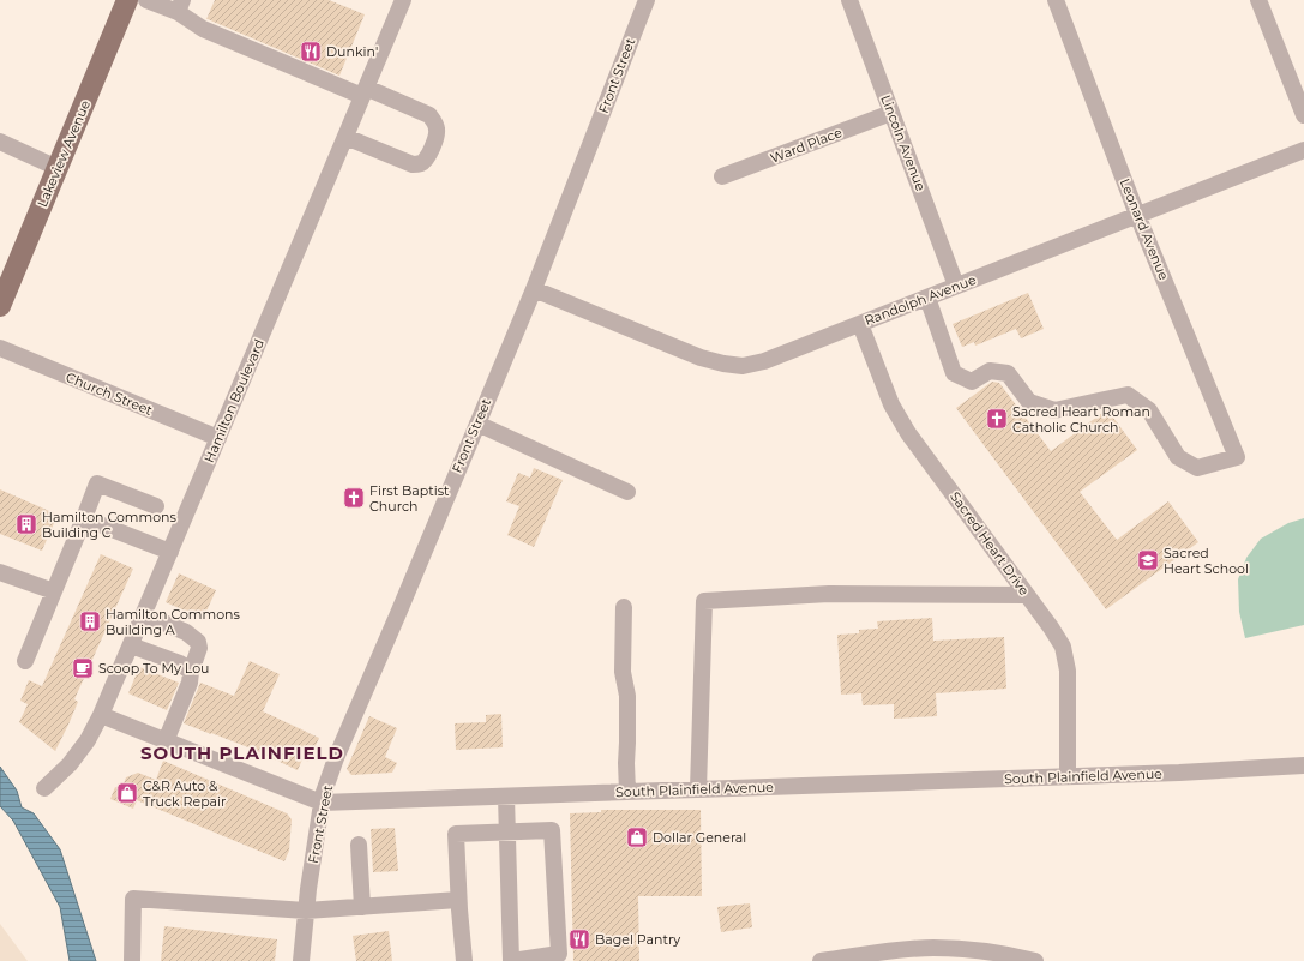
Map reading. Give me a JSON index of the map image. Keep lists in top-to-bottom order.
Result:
{
  "streets": {
    "main road": ["Lakeview Avenue"],
    "street": [
      "Front Street",
      "Lincoln Avenue",
      "Ward Place",
      "Leonard Avenue",
      "Randolph Avenue",
      "Church Street",
      "Hamilton Boulevard",
      "Sacred Heart Drive",
      "South Plainfield Avenue"
    ]
  },
  "crossings": [
    ["Front Street", "Randolph Avenue"],
    ["Front Street", "South Plainfield Avenue"],
    ["Lincoln Avenue", "Ward Place"],
    ["Lincoln Avenue", "Randolph Avenue"],
    ["Leonard Avenue", "Randolph Avenue"],
    ["Randolph Avenue", "Sacred Heart Drive"],
    ["Church Street", "Hamilton Boulevard"],
    ["Hamilton Boulevard", "South Plainfield Avenue"],
    ["Sacred Heart Drive", "South Plainfield Avenue"]
  ],
  "districts": ["SOUTH PLAINFIELD"],
  "places": {
    "restaurant": ["Dunkin'", "Bagel Pantry"],
    "church": ["Sacred Heart Roman Catholic Church", "First Baptist Church"],
    "building": ["Hamilton Commons Building C", "Hamilton Commons Building A"],
    "school or university": ["Sacred Heart School"],
    "cafe": ["Scoop To My Lou"],
    "shop": ["C&R Auto & Truck Repair", "Dollar General"]
  }
}
